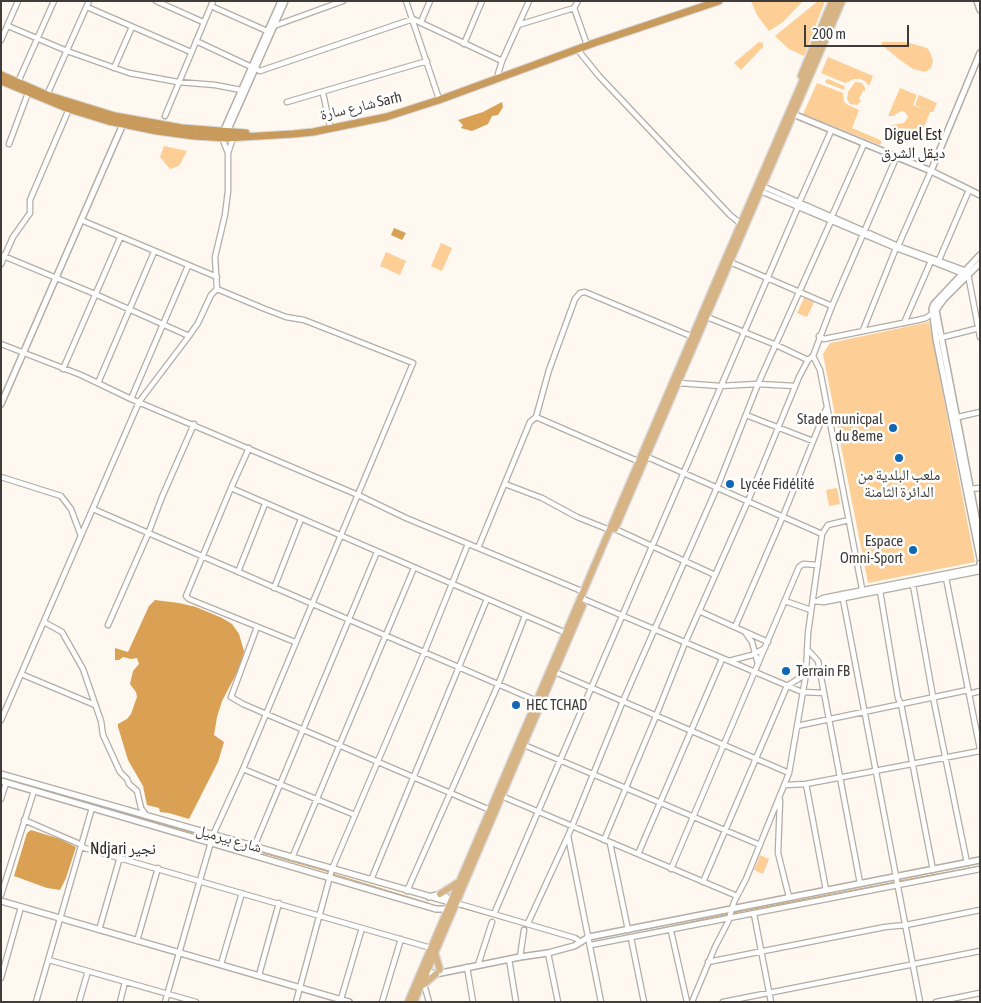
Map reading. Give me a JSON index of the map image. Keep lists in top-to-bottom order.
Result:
{
  "streets": {
    "highway": ["شارع سارة Sarh"],
    "street": ["شارع بيرميل"]
  },
  "districts": ["Diguel Est ديقل الشرق", "Ndjari نجير"],
  "places": [
    "Stade municpal du 8eme",
    "ملعب البلدية من الدائرة الثامنة",
    "Lycée Fidélité",
    "Espace Omni-Sport",
    "Terrain FB",
    "HEC TCHAD"
  ],
  "scale_bar": "200 m"
}
